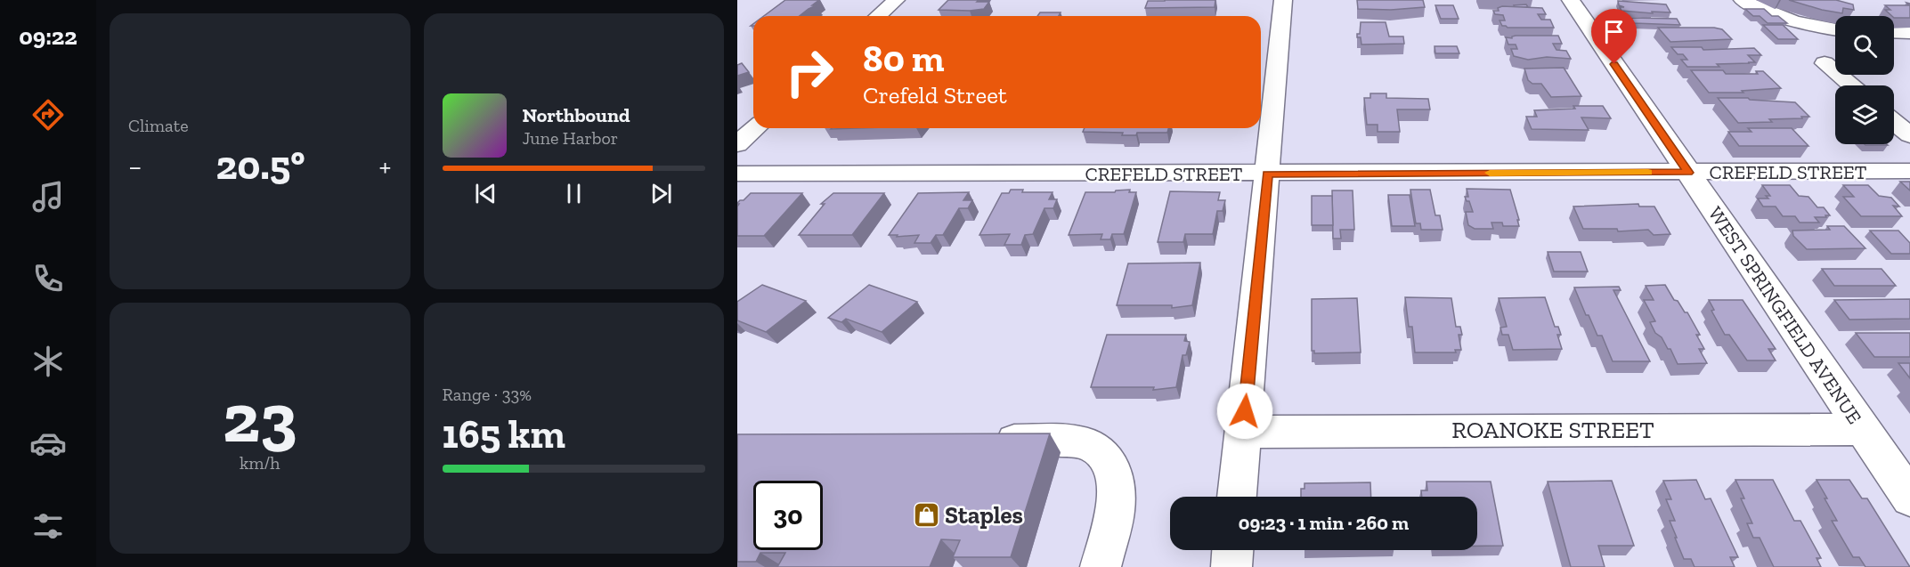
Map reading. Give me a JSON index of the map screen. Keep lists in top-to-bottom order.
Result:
{
  "streets": {
    "street": ["CREFELD STREET", "WEST SPRINGFIELD AVENUE", "ROANOKE STREET"]
  },
  "crossings": [
    ["CREFELD STREET", "WEST SPRINGFIELD AVENUE"],
    ["WEST SPRINGFIELD AVENUE", "ROANOKE STREET"]
  ],
  "places": {
    "shop": ["Staples"]
  },
  "page": {
    "tabs": "09:22",
    "tile": [
      "Climate",
      ["23", "km/h"],
      ["Range · 33%", "165 km"]
    ],
    "turn": ["80 m", "Crefeld Street"],
    "song": ["Northbound", "June Harbor"],
    "heat": ["−", "20.5°", "+"],
    "limit": "30",
    "trip": "09:23 · 1 min · 260 m"
  }
}
